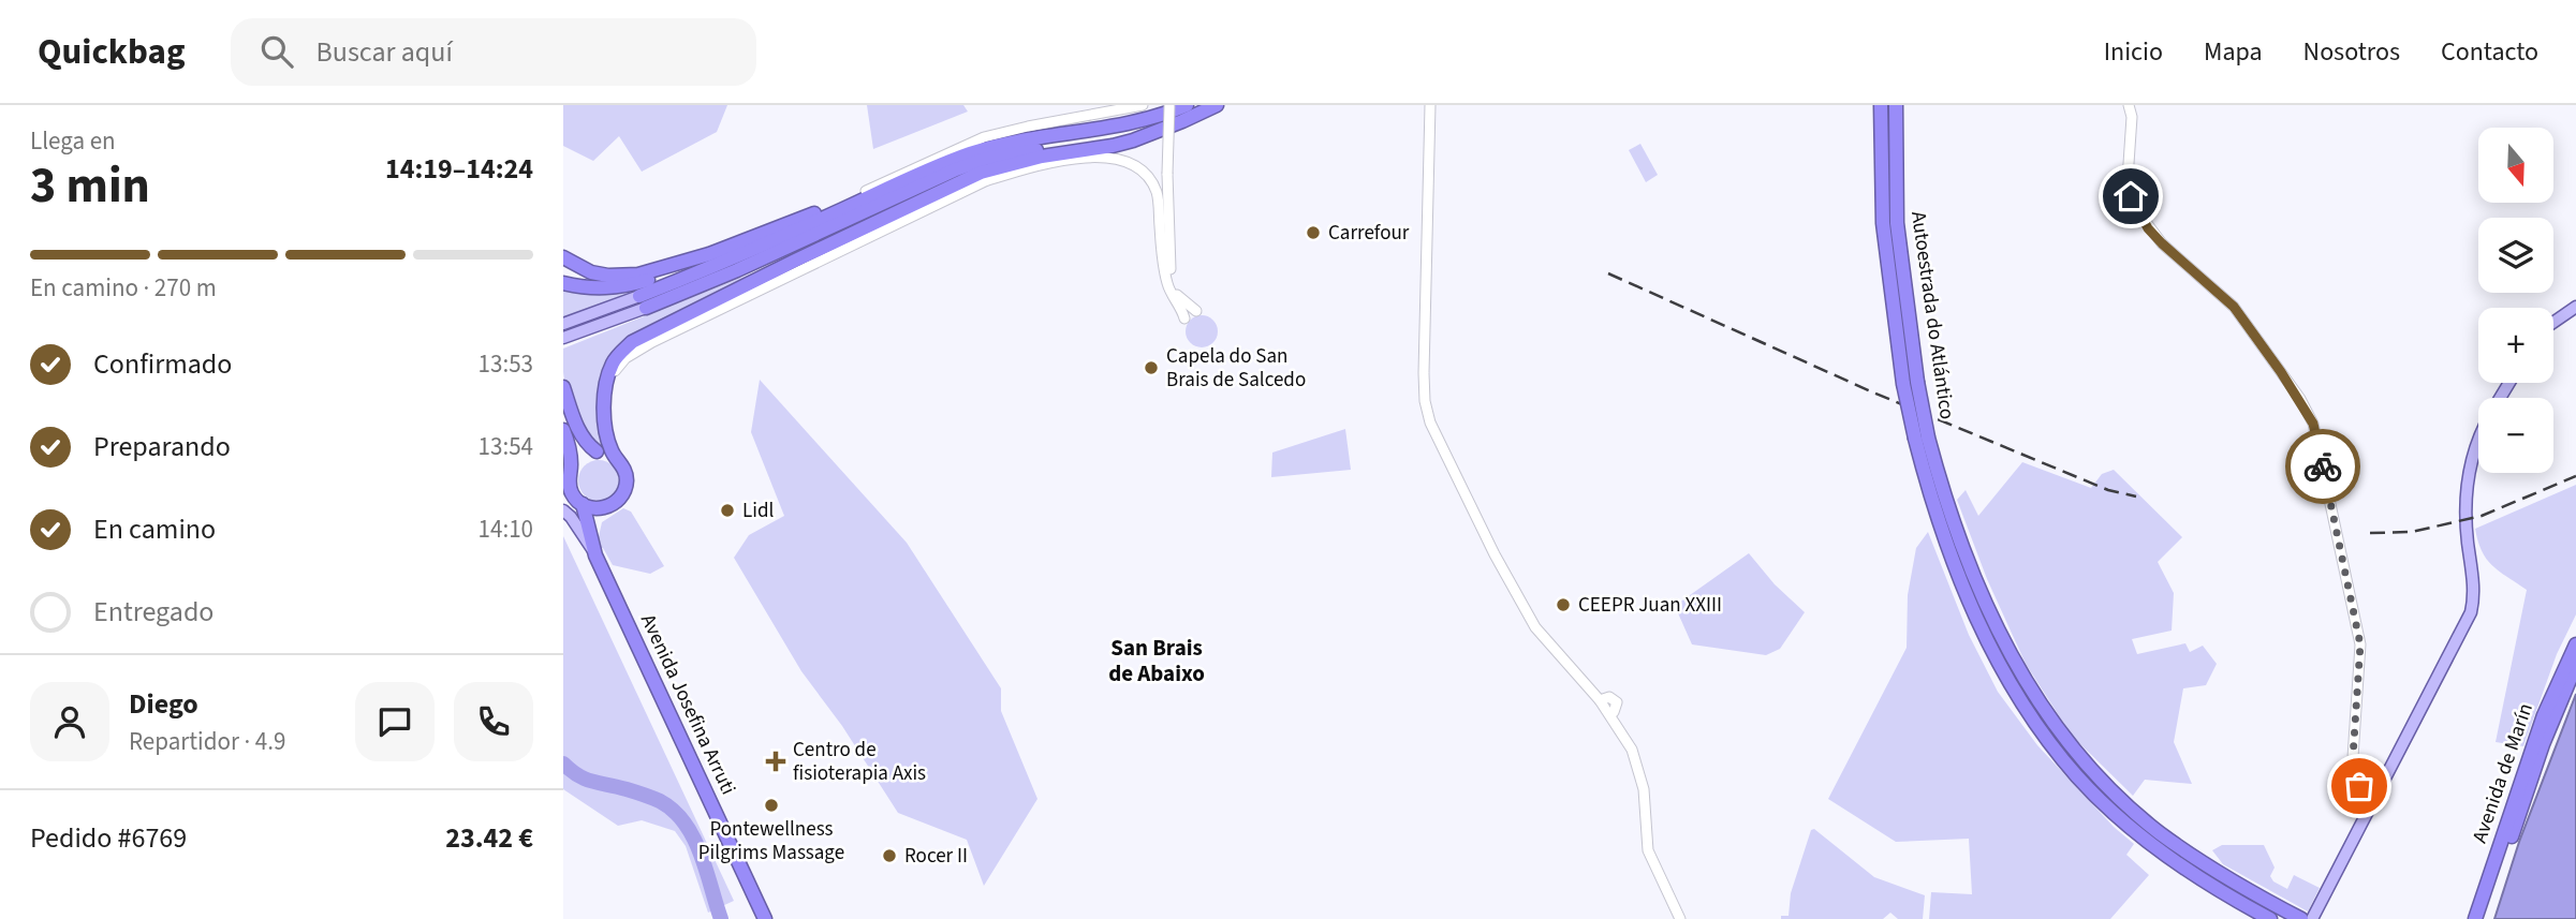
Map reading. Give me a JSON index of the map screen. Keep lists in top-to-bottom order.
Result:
{
  "streets": {
    "highway": ["Autoestrada do Atlántico", "Avenida Josefina Arruti", "Avenida de Marín"]
  },
  "districts": ["San Brais de Abaixo"],
  "places": {
    "other": [
      "Carrefour",
      "Capela do San Brais de Salcedo",
      "Lidl",
      "CEEPR Juan XXIII",
      "Pontewellness Pilgrims Massage",
      "Rocer II"
    ],
    "health": ["Centro de fisioterapia Axis"]
  },
  "north": "bottom",
  "page": {
    "header": "Quickbag",
    "search": "Buscar aquí",
    "nav": [
      "Inicio",
      "Mapa",
      "Nosotros",
      "Contacto"
    ],
    "heading": ["3 min", "Llega en", "14:19–14:24"],
    "panel": [
      "Diego",
      "Repartidor · 4.9",
      "Pedido #6769",
      "23.42 €"
    ],
    "map_buttons": ["+", "−"],
    "bar": "En camino · 270 m",
    "list": [
      ["Confirmado", "13:53"],
      ["Preparando", "13:54"],
      ["En camino", "14:10"],
      "Entregado"
    ]
  }
}
